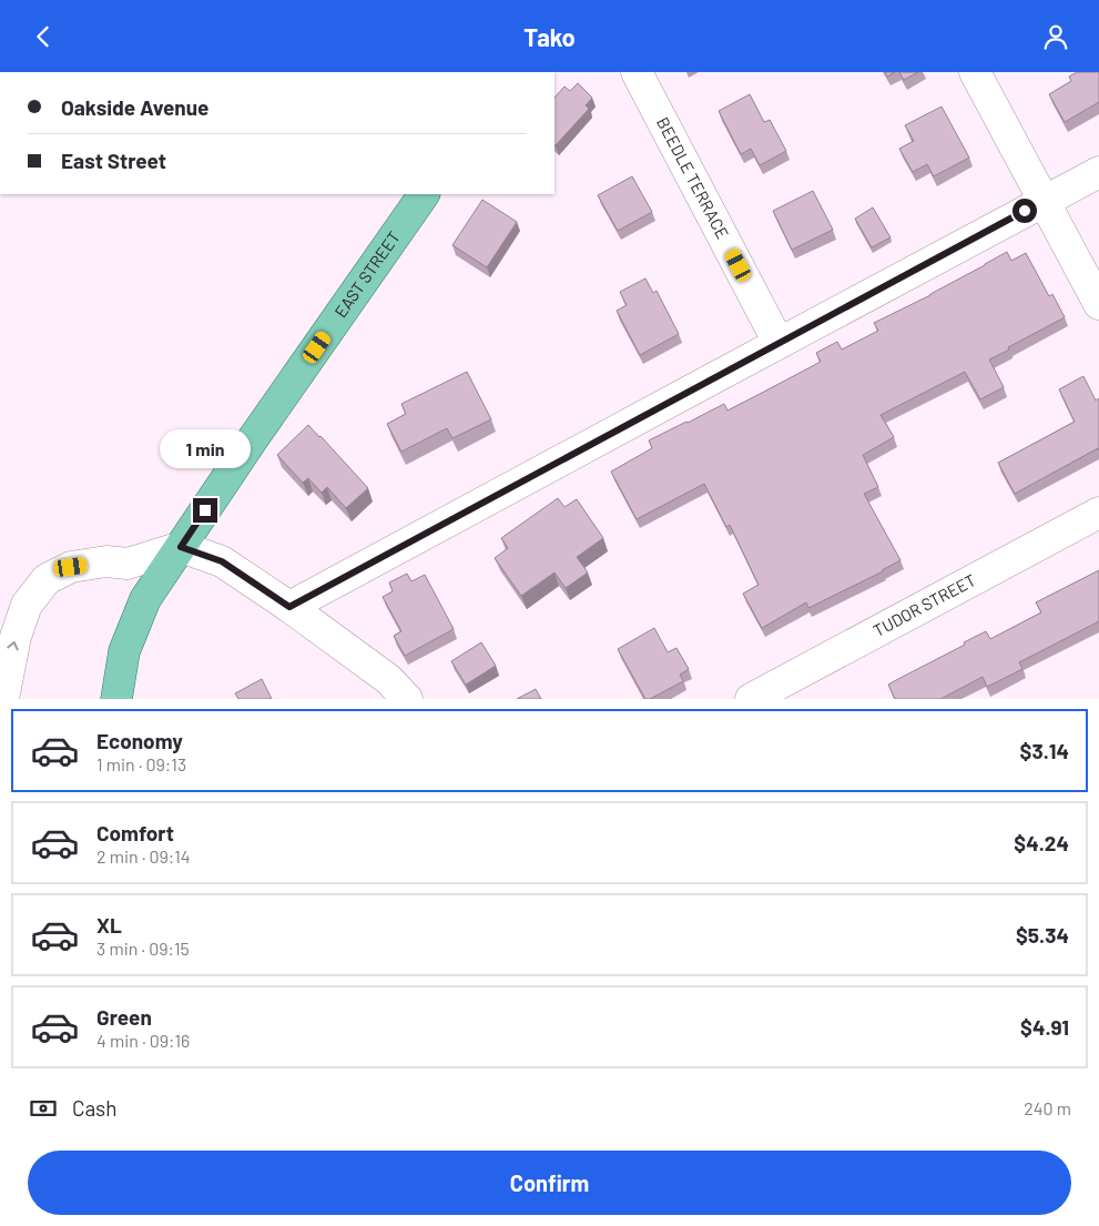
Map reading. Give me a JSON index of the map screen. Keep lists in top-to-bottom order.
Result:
{
  "streets": {
    "main road": ["EAST STREET"],
    "street": ["BEEDLE TERRACE", "TUDOR STREET"]
  },
  "page": {
    "header": "Tako",
    "banner": ["Oakside Avenue", "East Street"],
    "bubble": "1 min",
    "list": [
      {
        "name": "Economy",
        "note": "1 min · 09:13",
        "value": "$3.14"
      },
      {
        "name": "Comfort",
        "note": "2 min · 09:14",
        "value": "$4.24"
      },
      {
        "name": "XL",
        "note": "3 min · 09:15",
        "value": "$5.34"
      },
      {
        "name": "Green",
        "note": "4 min · 09:16",
        "value": "$4.91"
      }
    ],
    "pay": ["Cash", "240 m"],
    "buttons": "Confirm"
  }
}
